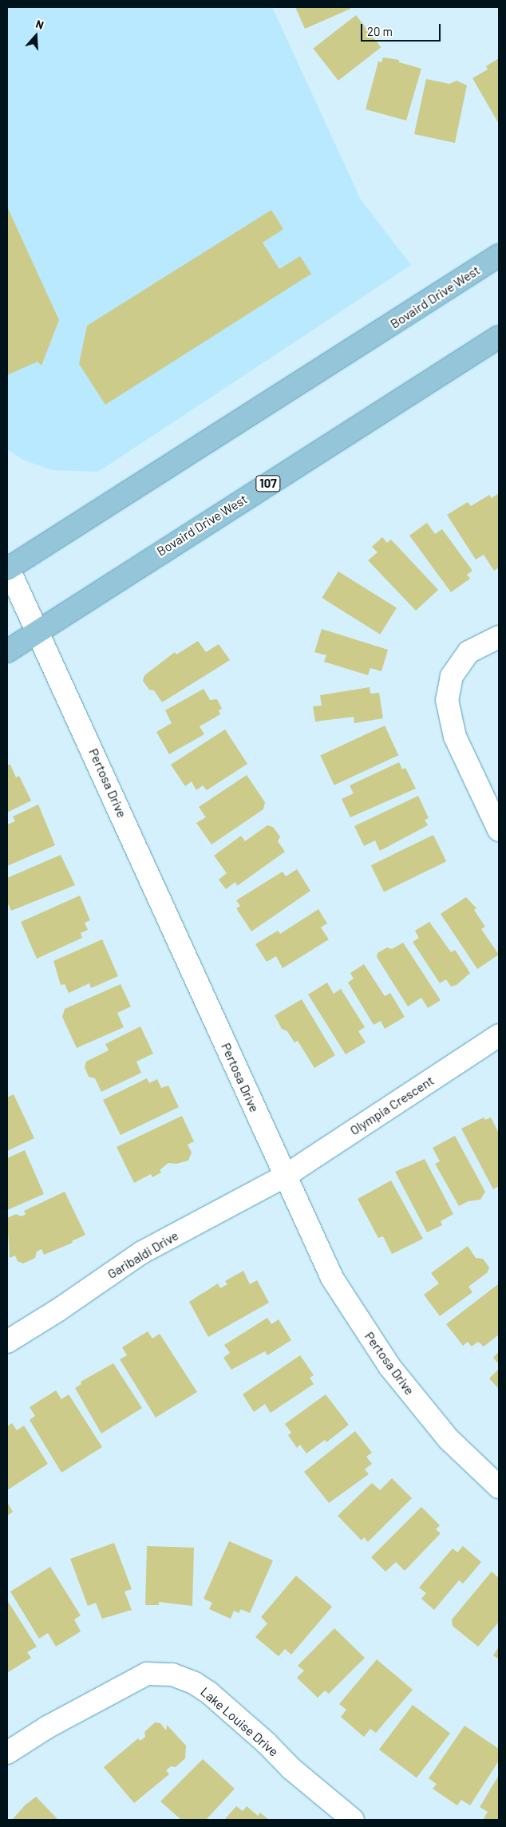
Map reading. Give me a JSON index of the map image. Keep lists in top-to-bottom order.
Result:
{
  "streets": {
    "main road": ["Bovaird Drive West", "107"],
    "street": [
      "Pertosa Drive",
      "Olympia Crescent",
      "Garibaldi Drive",
      "Lake Louise Drive"
    ]
  },
  "crossings": [
    ["Bovaird Drive West", "Pertosa Drive"],
    ["Pertosa Drive", "Olympia Crescent"],
    ["Pertosa Drive", "Garibaldi Drive"],
    ["Olympia Crescent", "Garibaldi Drive"]
  ],
  "scale_bar": "20 m",
  "north": "top"
}
